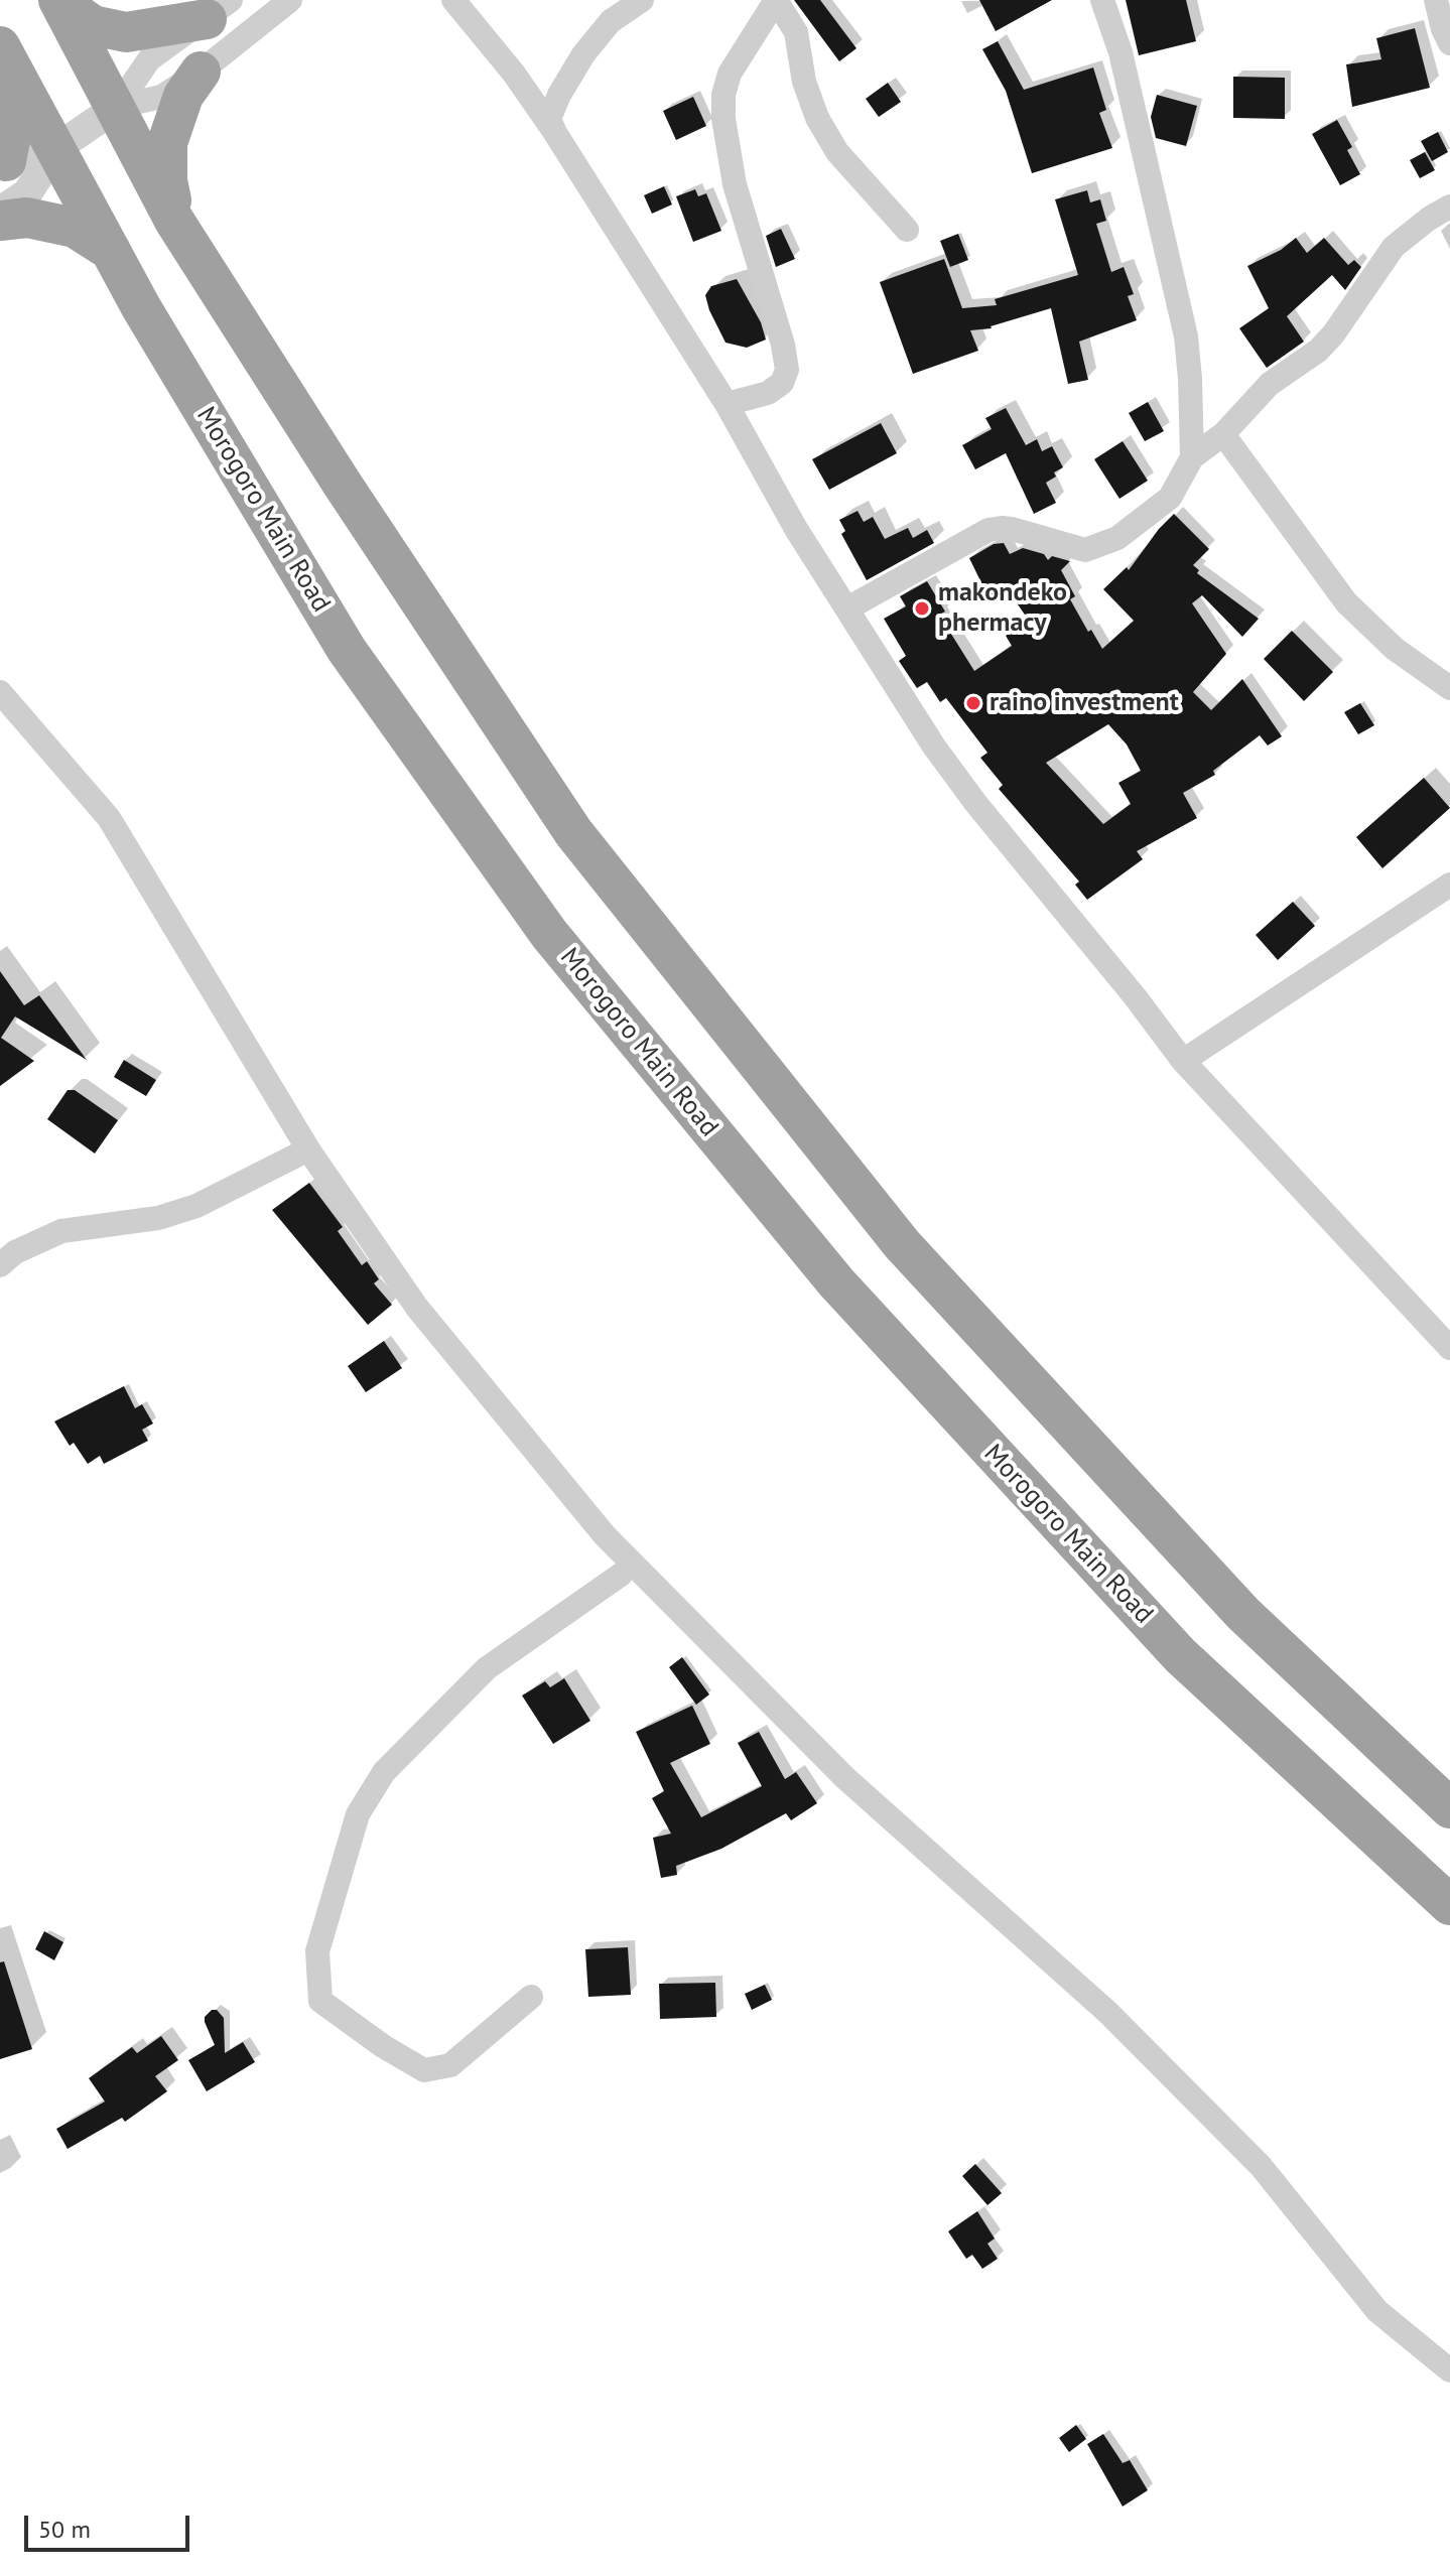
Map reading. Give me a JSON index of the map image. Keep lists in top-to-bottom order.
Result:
{
  "streets": {
    "highway": ["Morogoro Main Road"]
  },
  "places": ["makondeko phermacy", "raino investment"],
  "scale_bar": "50 m"
}
